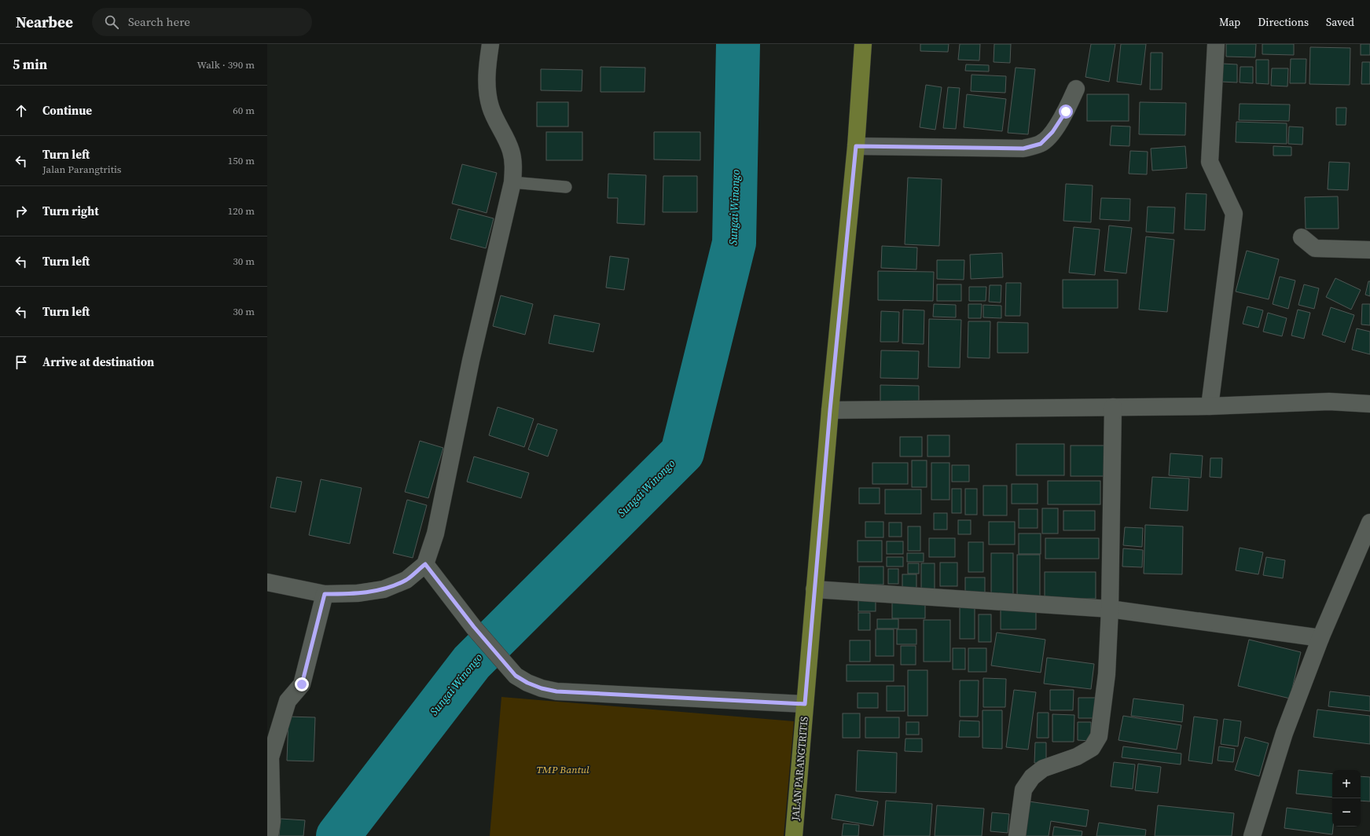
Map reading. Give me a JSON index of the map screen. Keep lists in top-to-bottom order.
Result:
{
  "streets": {
    "main road": ["JALAN PARANGTRITIS"]
  },
  "water": ["Sungai Winongo"],
  "parks": ["TMP Bantul"],
  "page": {
    "header": "Nearbee",
    "search": "Search here",
    "nav": ["Map", "Directions", "Saved"],
    "heading": ["5 min", "Walk · 390 m"],
    "list": [
      ["Continue", "60 m"],
      ["Turn left", "Jalan Parangtritis", "150 m"],
      ["Turn right", "120 m"],
      ["Turn left", "30 m"],
      ["Turn left", "30 m"],
      "Arrive at destination"
    ],
    "map_buttons": ["+", "−"]
  }
}
